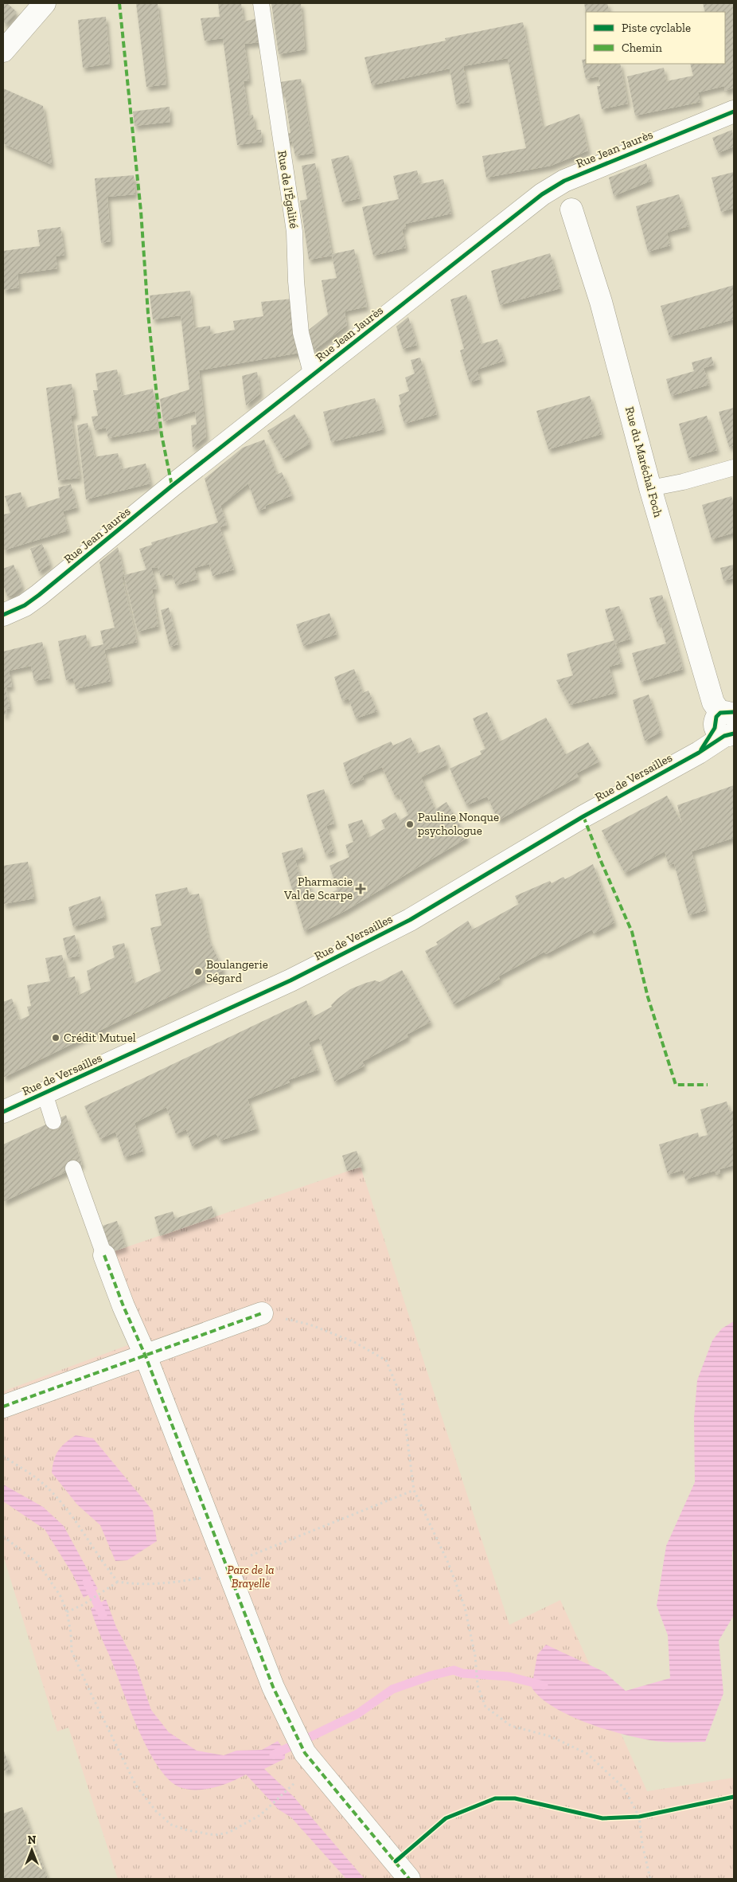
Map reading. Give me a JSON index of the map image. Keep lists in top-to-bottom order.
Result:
{
  "streets": {
    "street": ["Rue Jean Jaurès", "Rue du Maréchal Foch", "Rue de Versailles"],
    "lane": ["Rue de l'Égalité"]
  },
  "crossings": [
    ["Rue Jean Jaurès", "Rue de l'Égalité"],
    ["Rue du Maréchal Foch", "Rue de Versailles"]
  ],
  "parks": ["Parc de la Brayelle"],
  "places": {
    "other": ["Pauline Nonque psychologue", "Boulangerie Ségard", "Crédit Mutuel"],
    "health": ["Pharmacie Val de Scarpe"]
  },
  "legend": ["Piste cyclable", "Chemin"],
  "north": "top"
}
